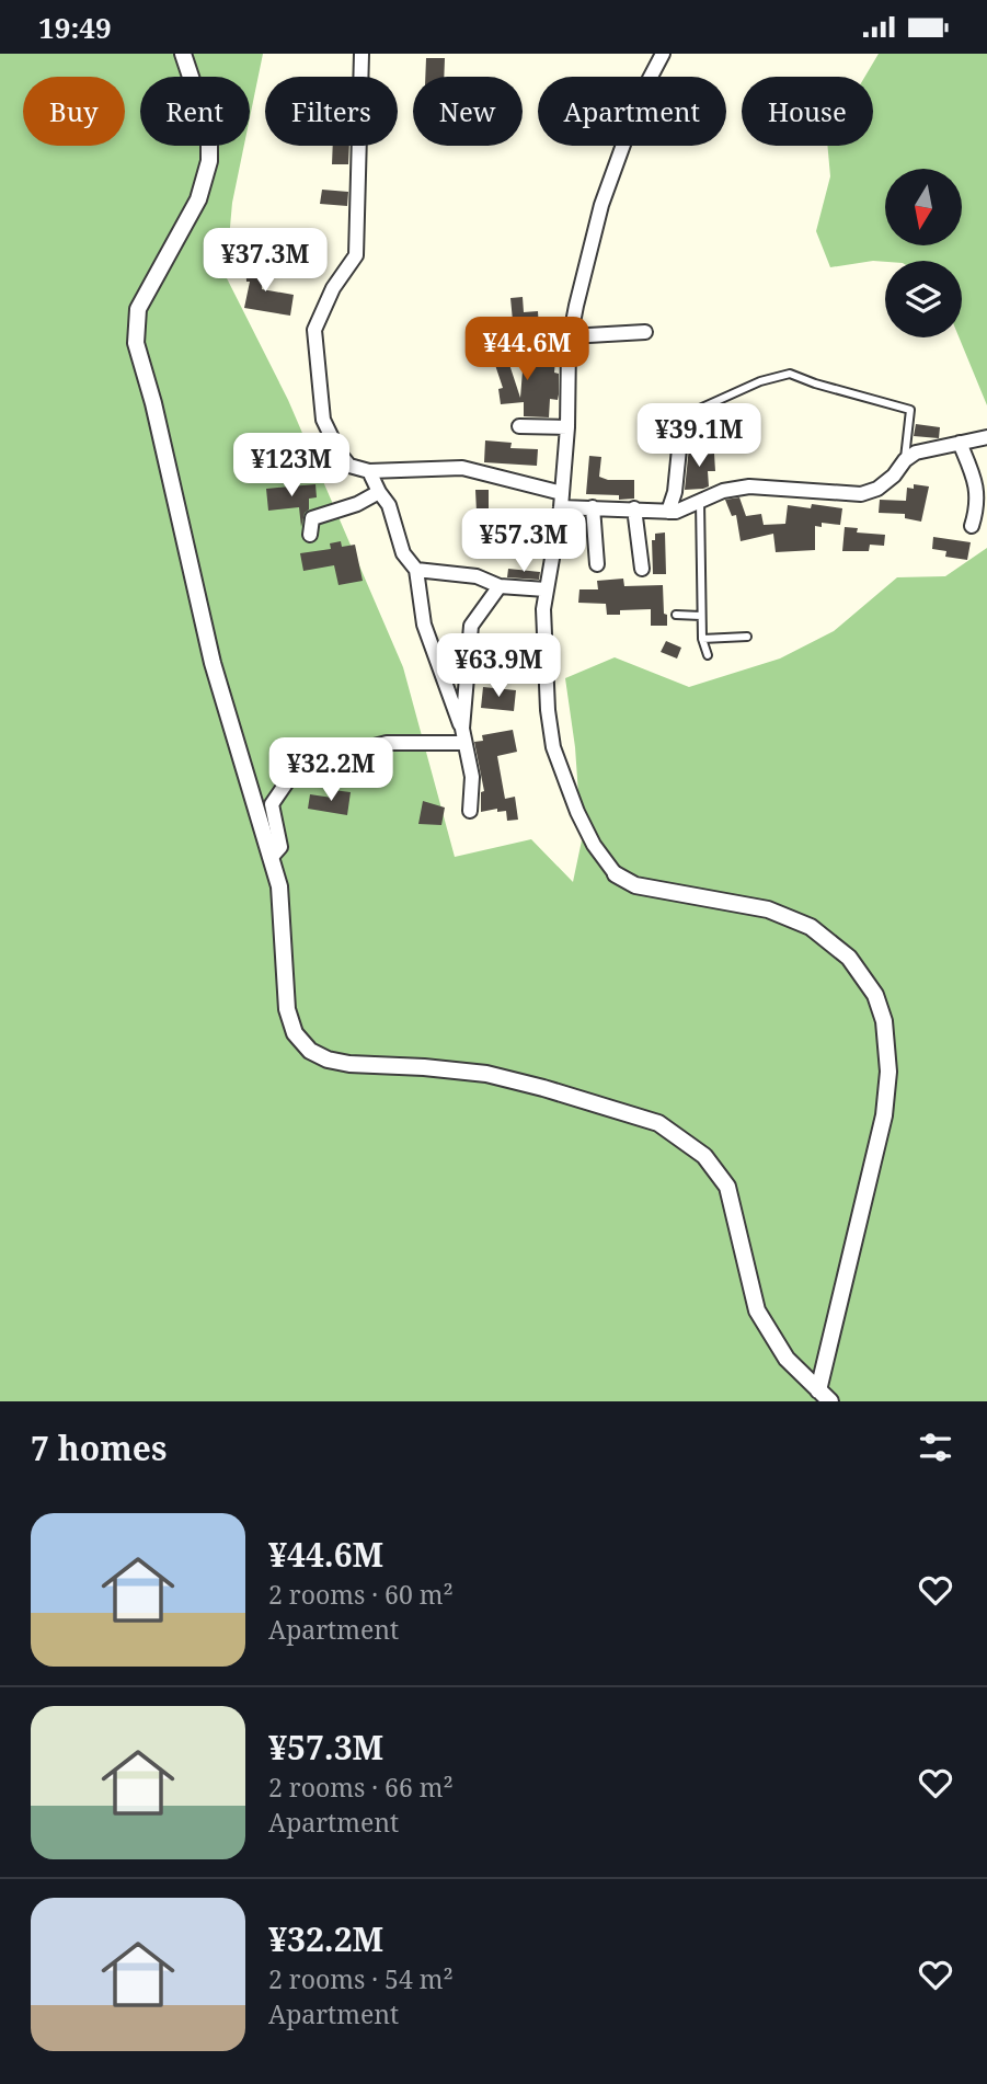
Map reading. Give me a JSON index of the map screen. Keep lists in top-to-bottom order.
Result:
{
  "north": "bottom",
  "page": {
    "status": "19:49",
    "chip": [
      "Buy",
      "Rent",
      "Filters",
      "New",
      "Apartment",
      "House"
    ],
    "price": [
      "¥37.3M",
      "¥44.6M",
      "¥39.1M",
      "¥123M",
      "¥57.3M",
      "¥63.9M",
      "¥32.2M"
    ],
    "heading": "7 homes",
    "list": [
      {
        "name": "¥44.6M",
        "note": "2 rooms · 60 m² · Apartment"
      },
      {
        "name": "¥57.3M",
        "note": "2 rooms · 66 m² · Apartment"
      },
      {
        "name": "¥32.2M",
        "note": "2 rooms · 54 m² · Apartment"
      }
    ]
  }
}
